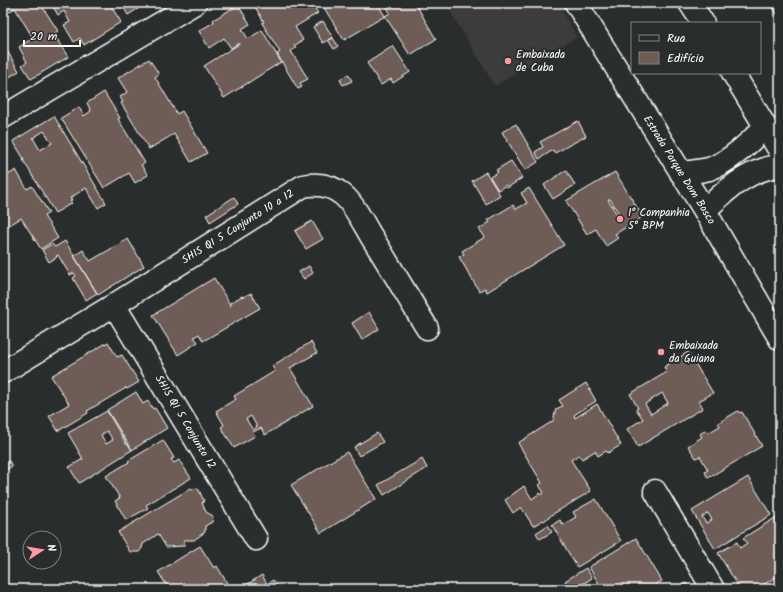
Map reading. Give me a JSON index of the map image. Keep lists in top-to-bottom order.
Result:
{
  "streets": {
    "street": ["Estrada Parque Dom Bosco", "SHIS QI 5 Conjunto 10 a 12", "SHIS QI 5 Conjunto 12"]
  },
  "crossings": [
    ["SHIS QI 5 Conjunto 10 a 12", "SHIS QI 5 Conjunto 12"]
  ],
  "places": ["Embaixada de Cuba", "1° Companhia 5° BPM", "Embaixada da Guiana"],
  "legend": ["Rua", "Edifício"],
  "scale_bar": "20 m",
  "north": "right"
}
